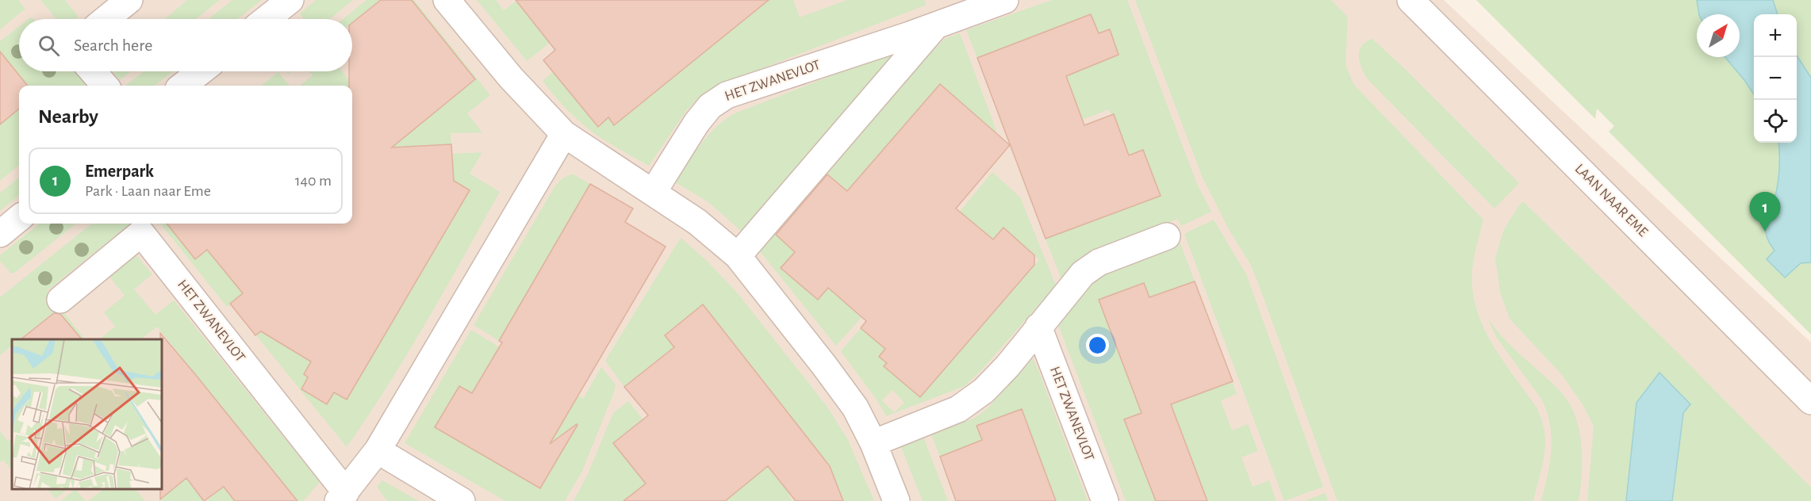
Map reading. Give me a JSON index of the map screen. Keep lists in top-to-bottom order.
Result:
{
  "streets": {
    "street": ["HET ZWANEVLOT", "LAAN NAAR EME"]
  },
  "north": "top right",
  "page": {
    "map_buttons": ["+", "−"],
    "search": "Search here",
    "heading": "Nearby",
    "list": [
      {
        "mark": "1",
        "name": "Emerpark",
        "note": "Park · Laan naar Eme",
        "value": "140 m"
      }
    ],
    "pins": "1"
  }
}
